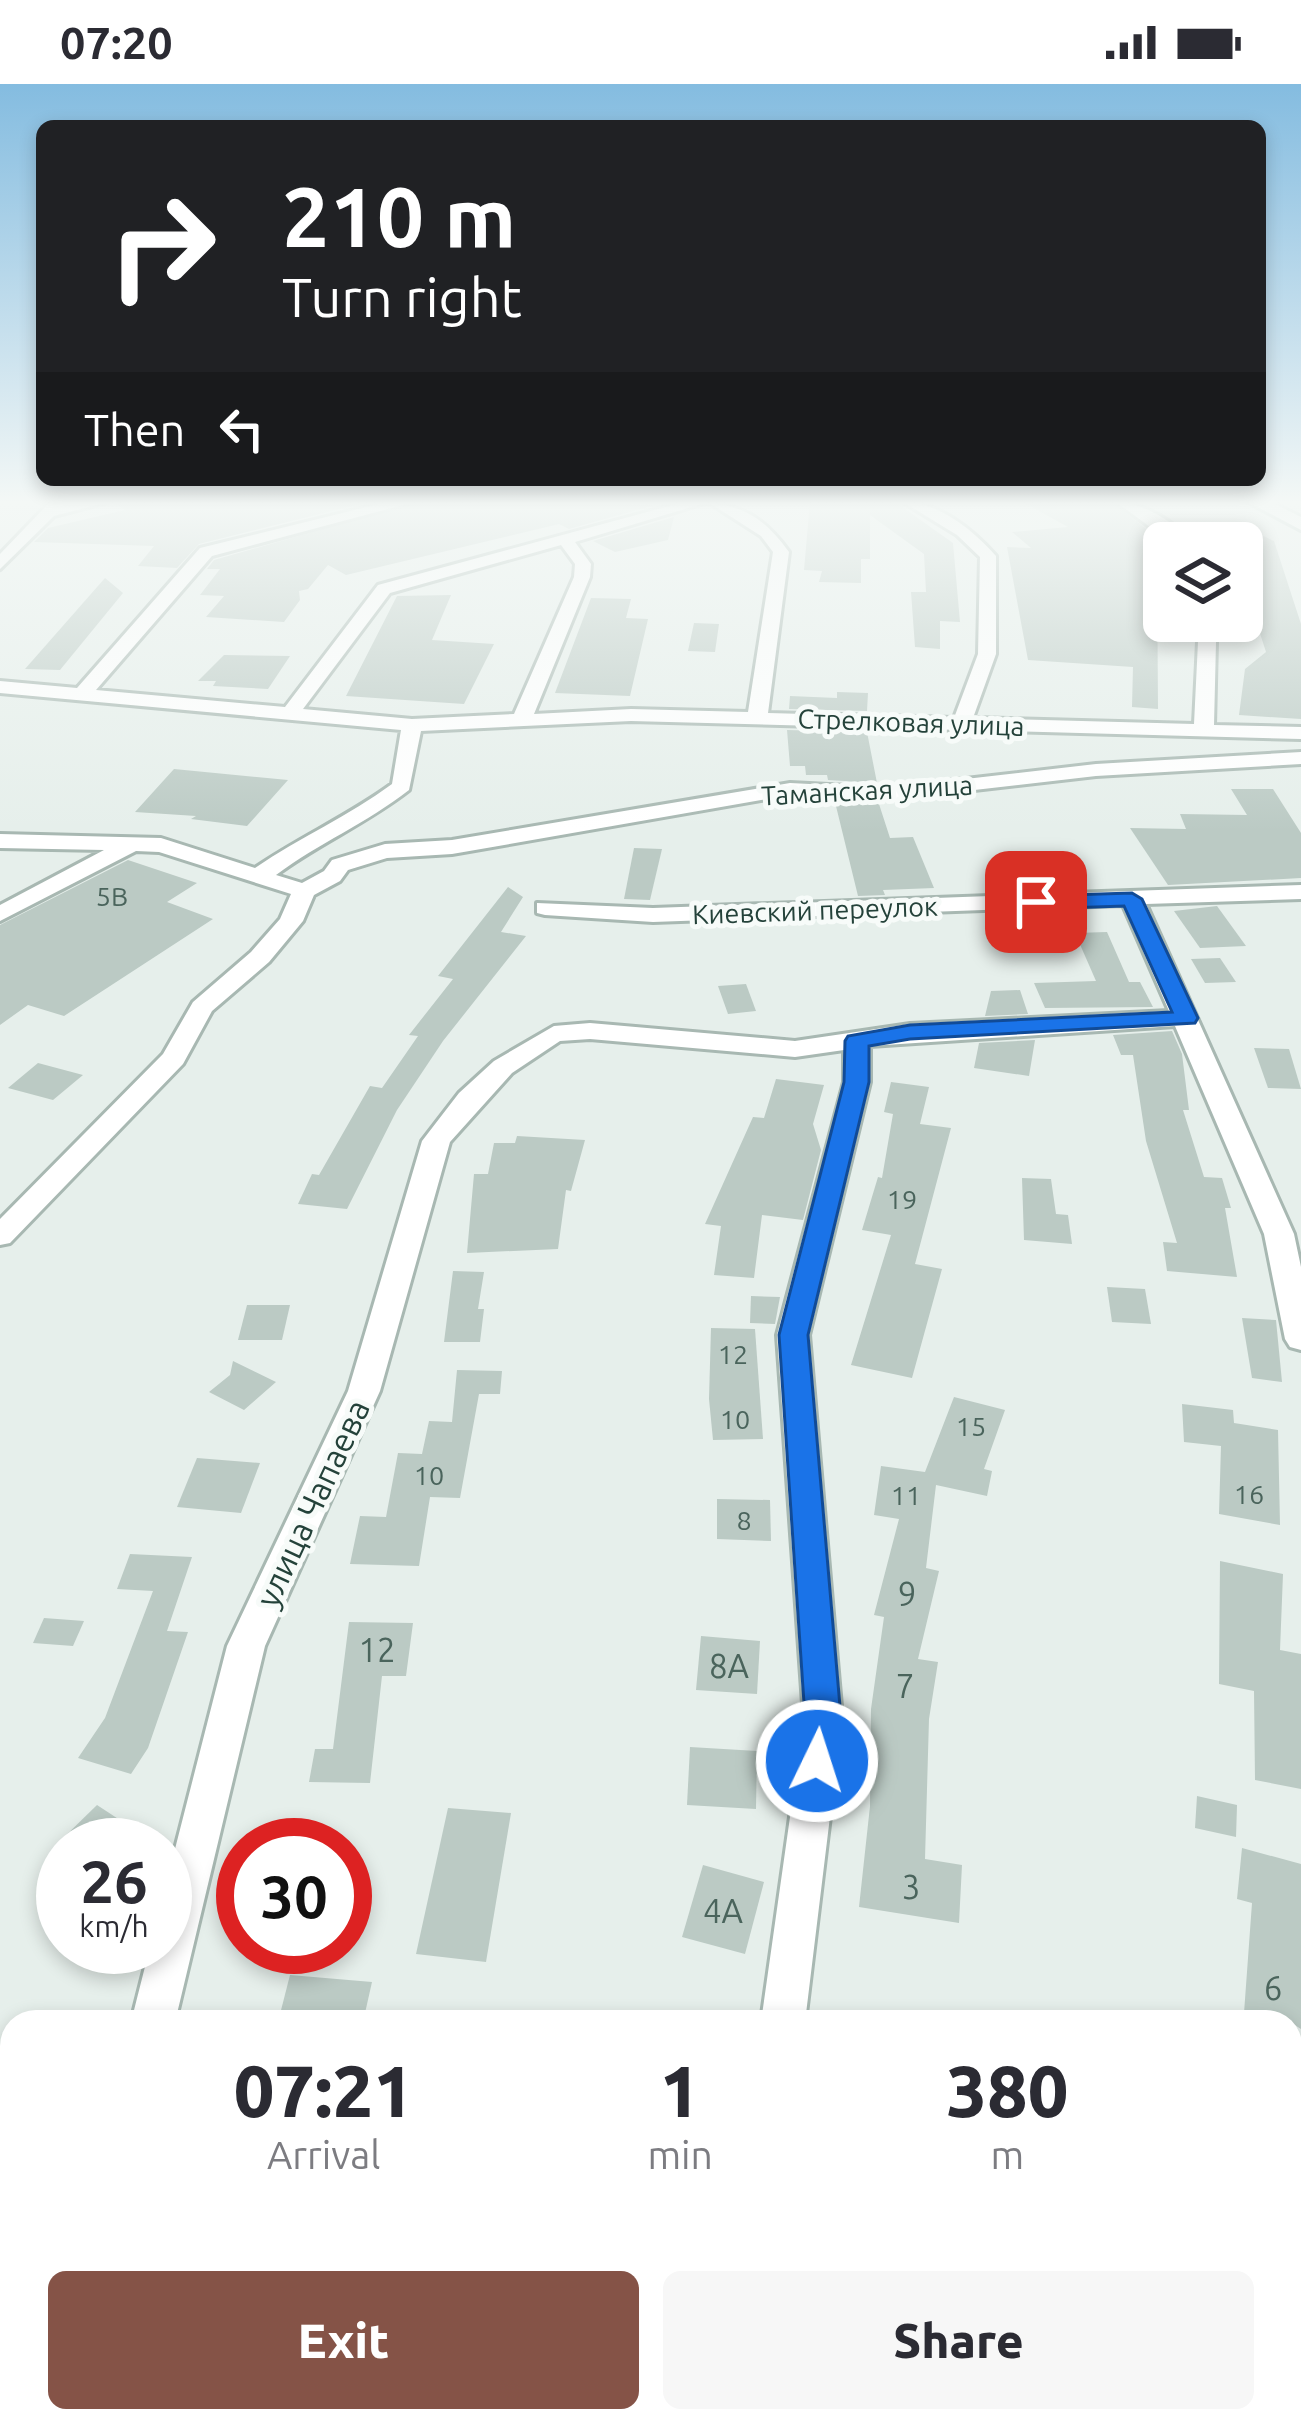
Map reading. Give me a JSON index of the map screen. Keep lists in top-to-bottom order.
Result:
{
  "streets": {
    "street": [
      "Стрелковая улица",
      "Таманская улица",
      "Киевский переулок",
      "улица Чапаева"
    ]
  },
  "house_numbers": [
    "5В",
    "19",
    "12",
    "10",
    "15",
    "10",
    "16",
    "11",
    "8",
    "9",
    "12",
    "8А",
    "7",
    "3",
    "4А",
    "6"
  ],
  "page": {
    "status": "07:20",
    "turn": ["210 m", "Turn right"],
    "then": "Then",
    "speed": "26 km/h",
    "limit": "30",
    "eta": [
      "07:21",
      "Arrival",
      "1",
      "min",
      "380",
      "m"
    ],
    "buttons": ["Exit", "Share"]
  }
}
